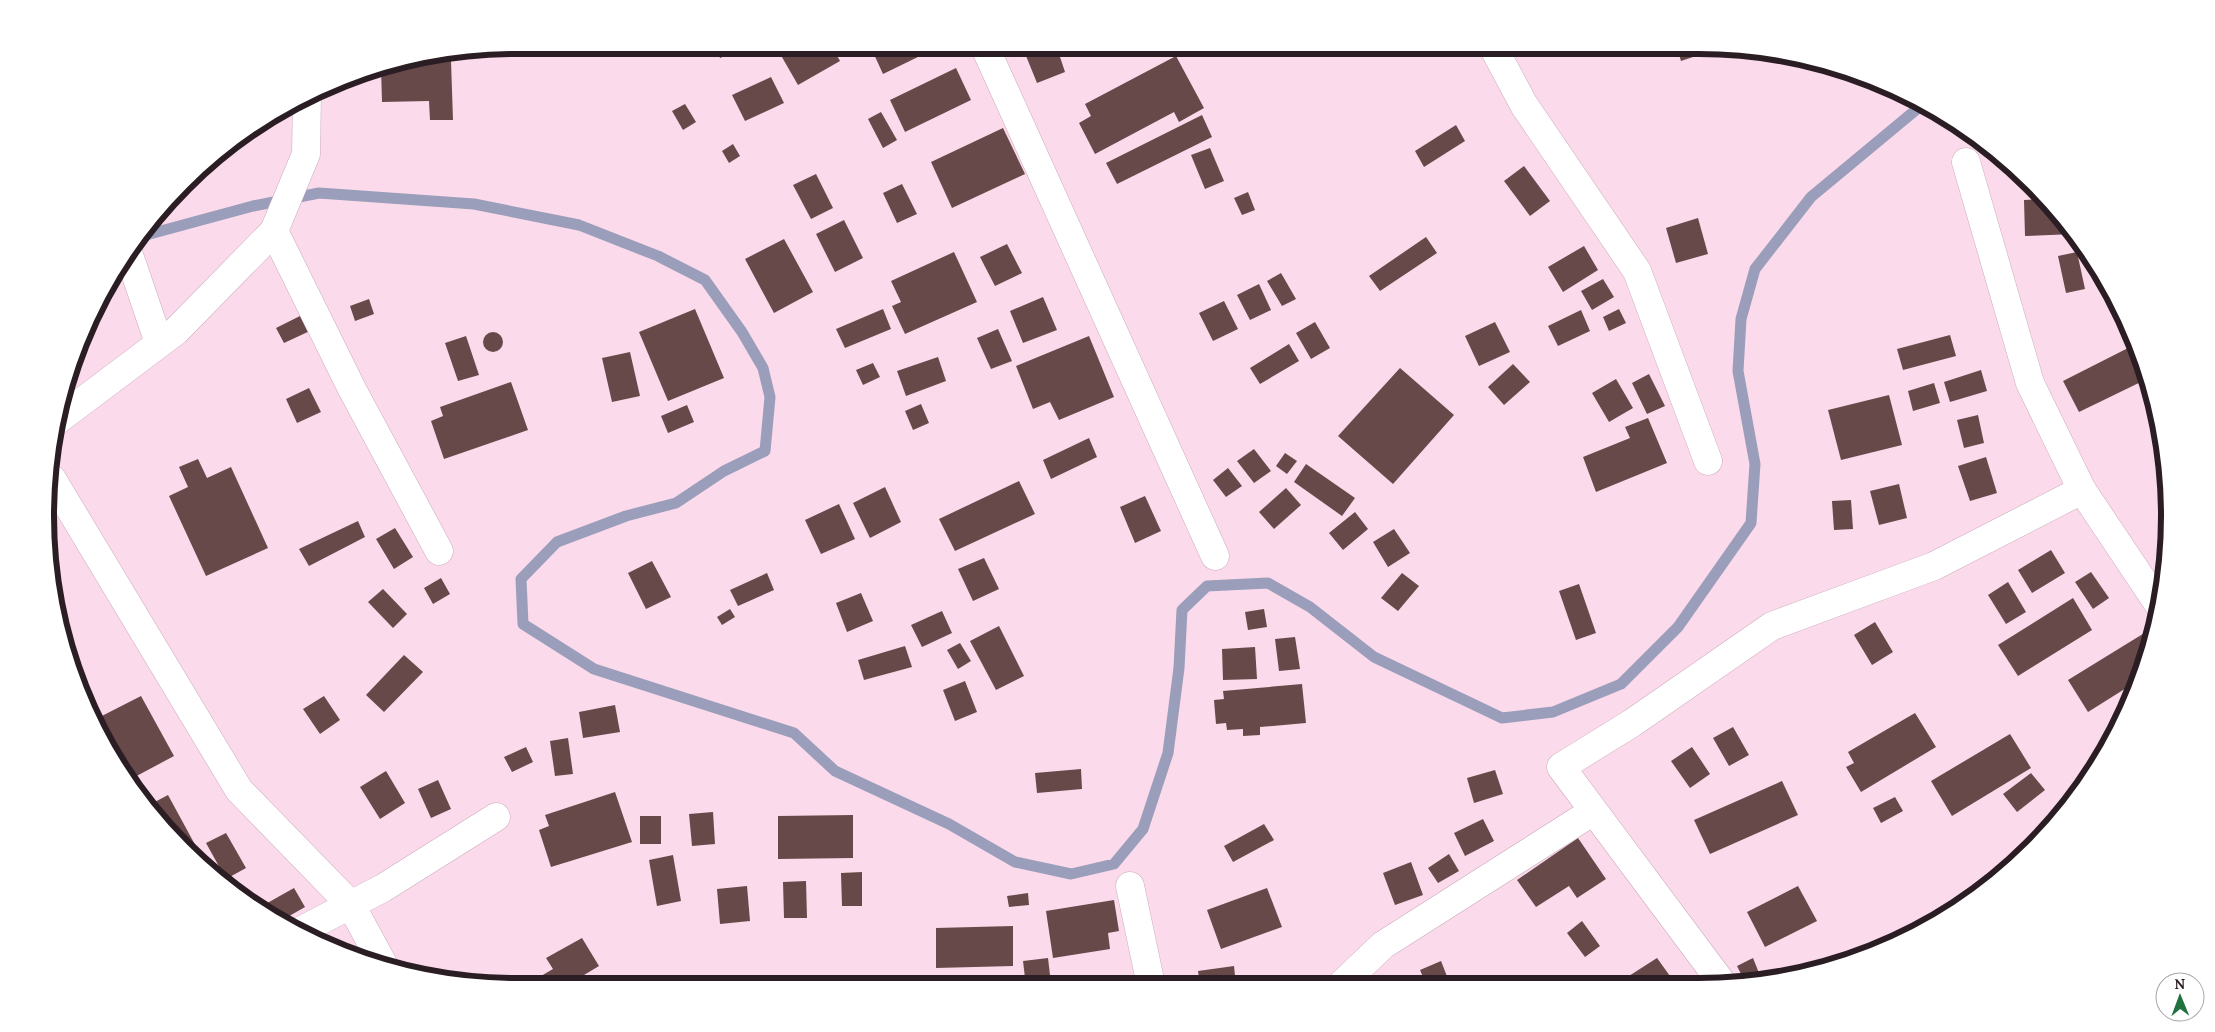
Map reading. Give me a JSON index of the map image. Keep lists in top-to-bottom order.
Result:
{
  "north": "top"
}
